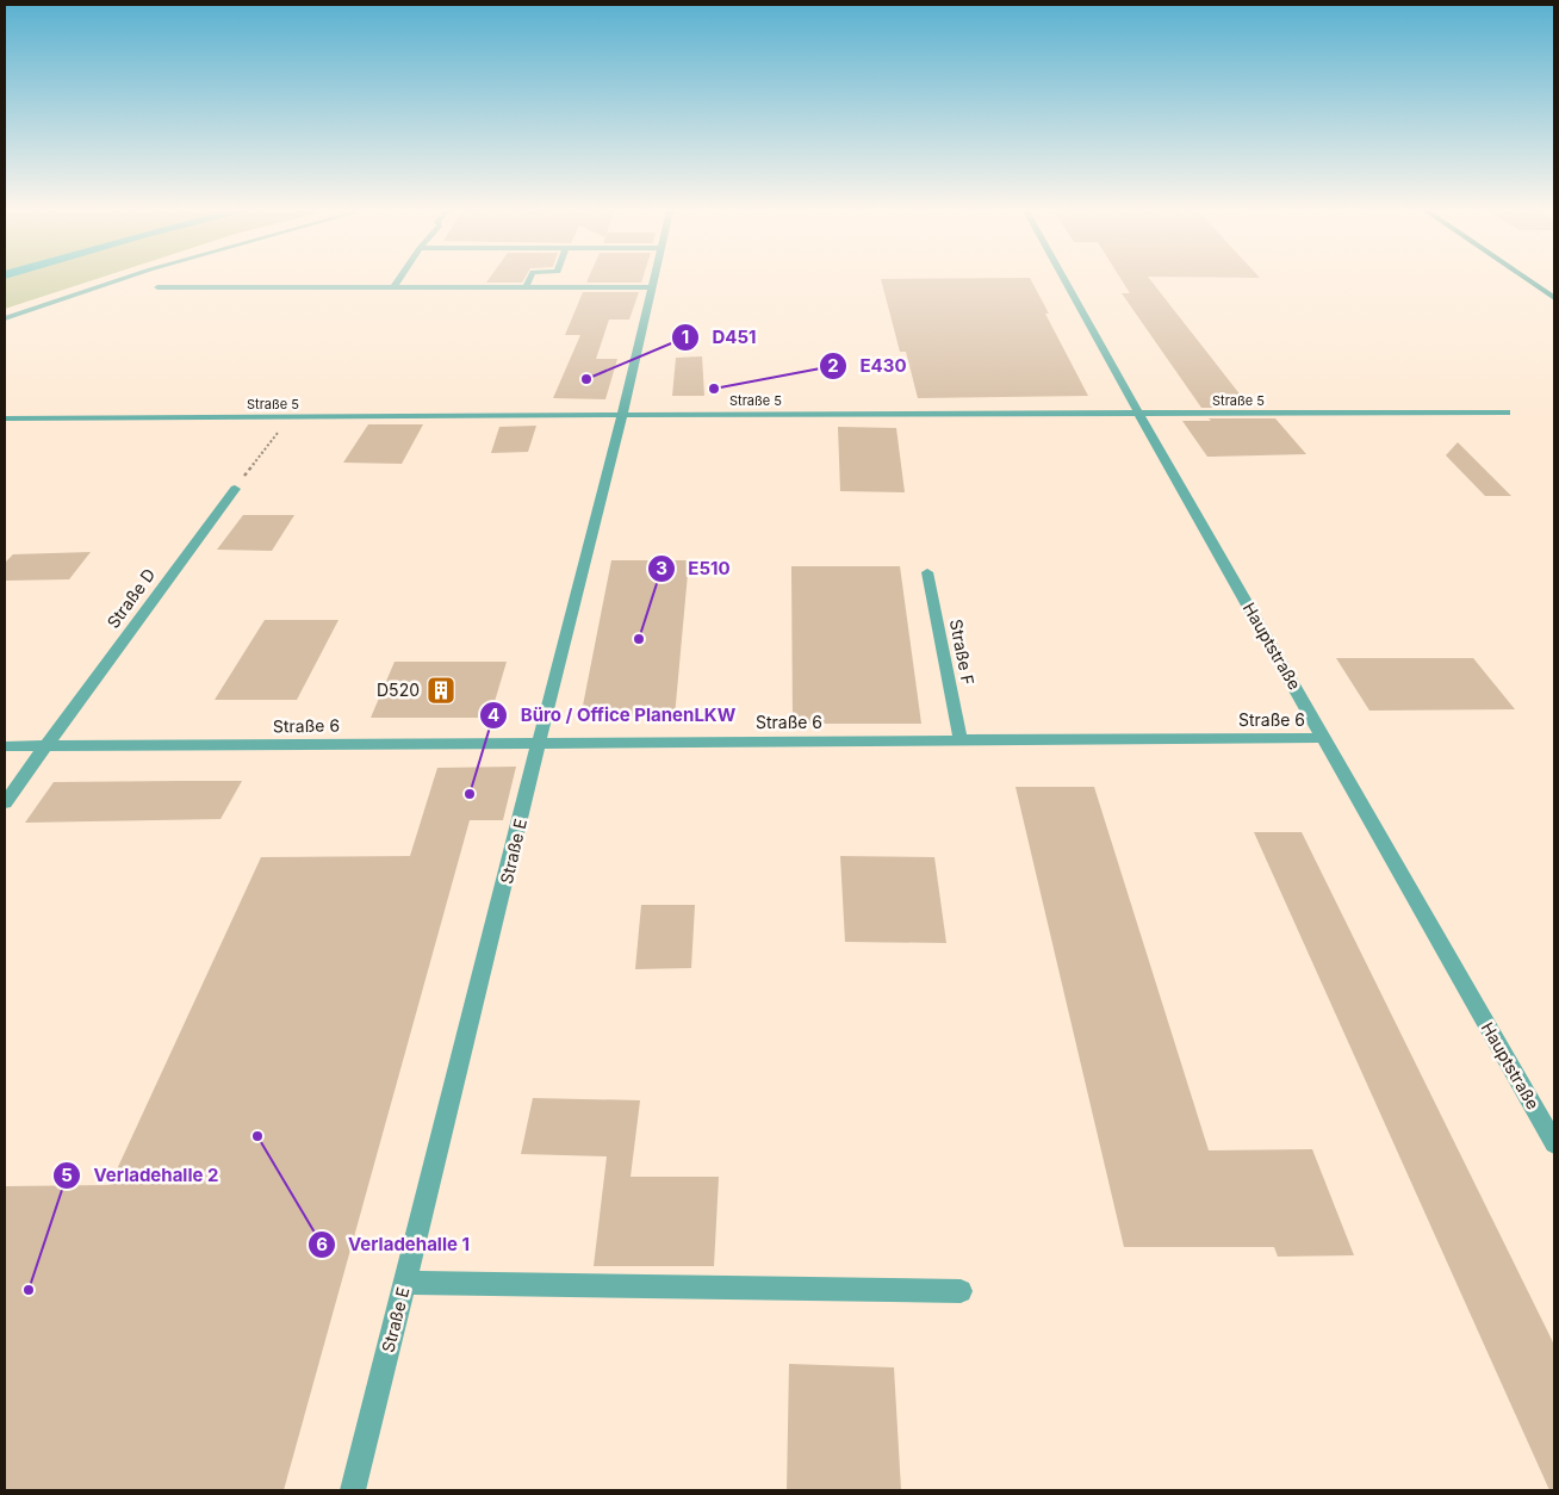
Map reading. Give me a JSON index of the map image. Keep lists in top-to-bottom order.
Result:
{
  "streets": {
    "lane": [
      "Straße 5",
      "Straße D",
      "Hauptstraße",
      "Straße F",
      "Straße 6",
      "Straße E"
    ]
  },
  "crossings": [
    ["Straße 5", "Hauptstraße"],
    ["Straße 5", "Straße E"],
    ["Straße D", "Straße 6"],
    ["Hauptstraße", "Straße 6"],
    ["Straße F", "Straße 6"],
    ["Straße 6", "Straße E"]
  ],
  "places": {
    "other": [
      "D451",
      "E430",
      "E510",
      "Büro / Office PlanenLKW",
      "Verladehalle 1",
      "Verladehalle 2"
    ],
    "building": ["D520"]
  }
}
